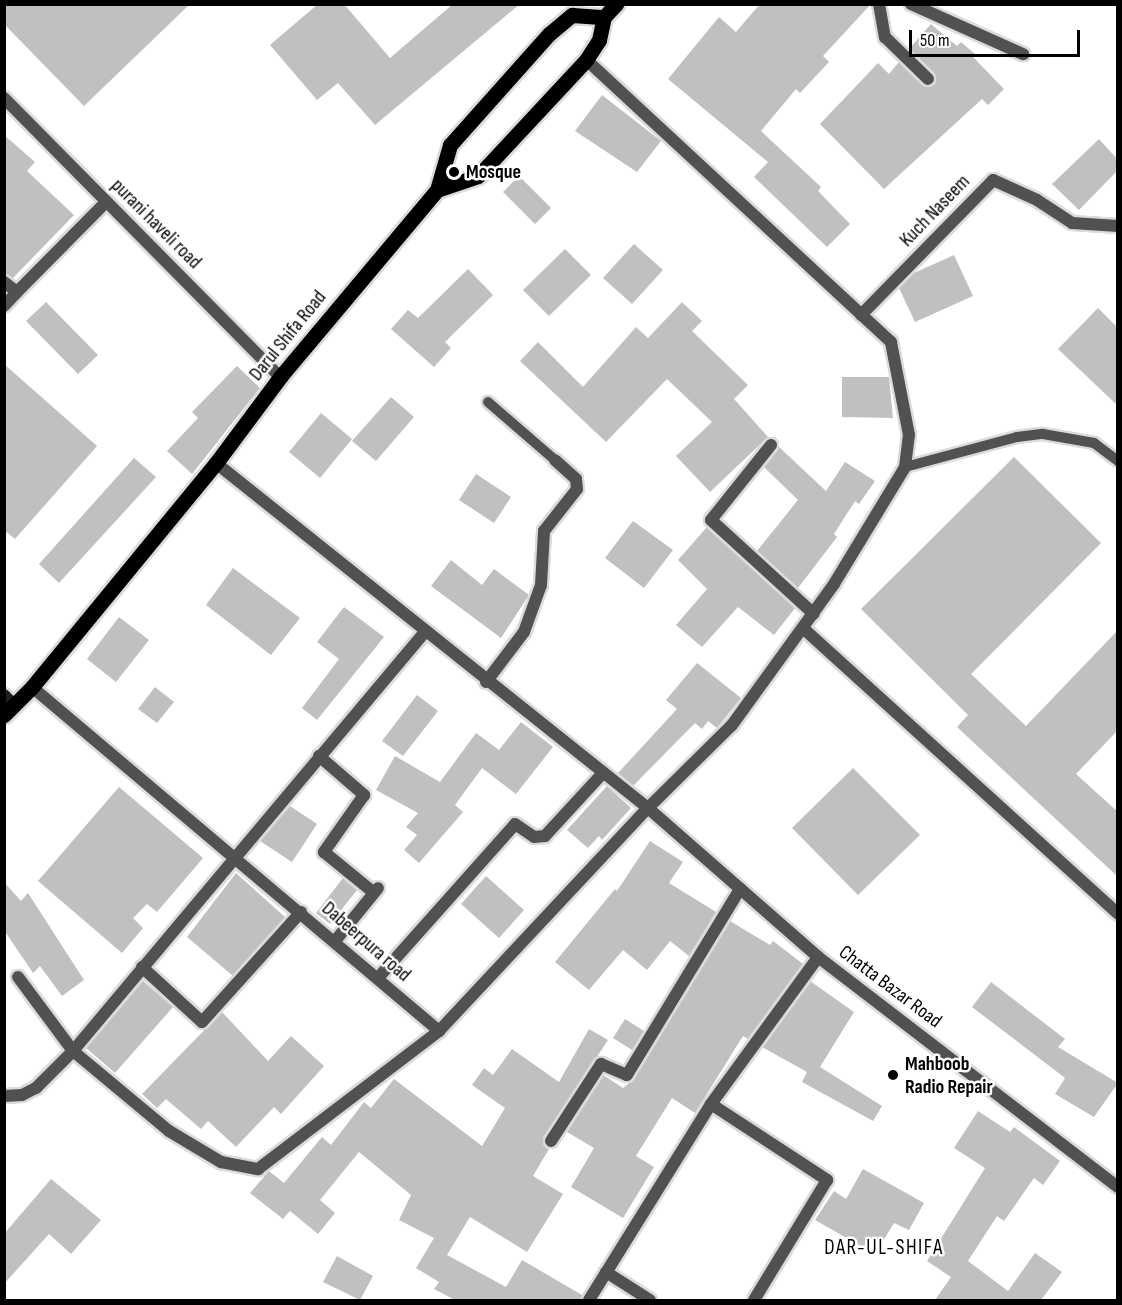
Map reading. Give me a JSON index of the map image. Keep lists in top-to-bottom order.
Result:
{
  "streets": {
    "main road": ["Darul Shifa Road"],
    "street": [
      "Kuch Naseem",
      "purani haveli road",
      "Dabeerpura road",
      "Chatta Bazar Road"
    ]
  },
  "crossings": [
    ["purani haveli road", "Darul Shifa Road"],
    ["Darul Shifa Road", "Dabeerpura road"],
    ["Darul Shifa Road", "Chatta Bazar Road"]
  ],
  "districts": ["DAR-UL-SHIFA"],
  "places": ["Mosque", "Mahboob Radio Repair"],
  "scale_bar": "50 m"
}
